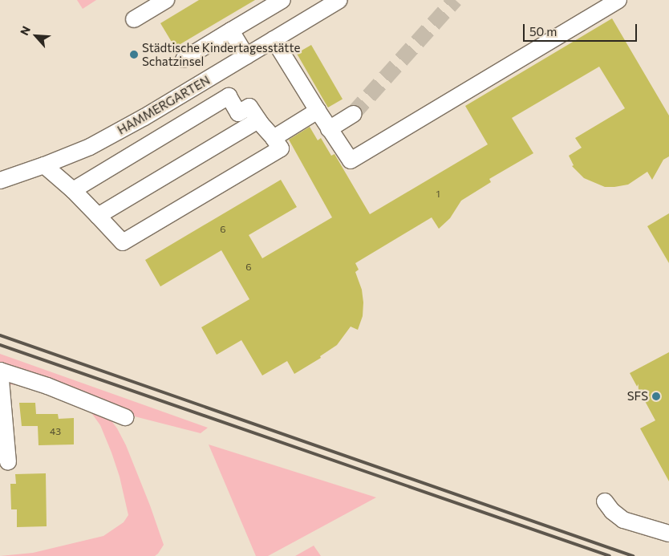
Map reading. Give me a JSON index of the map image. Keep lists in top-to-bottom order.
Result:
{
  "streets": {
    "street": ["HAMMERGARTEN"]
  },
  "places": ["Städtische Kindertagesstätte Schatzinsel", "SFS"],
  "house_numbers": [
    "1",
    "6",
    "6",
    "43"
  ],
  "scale_bar": "50 m",
  "north": "top left"
}
